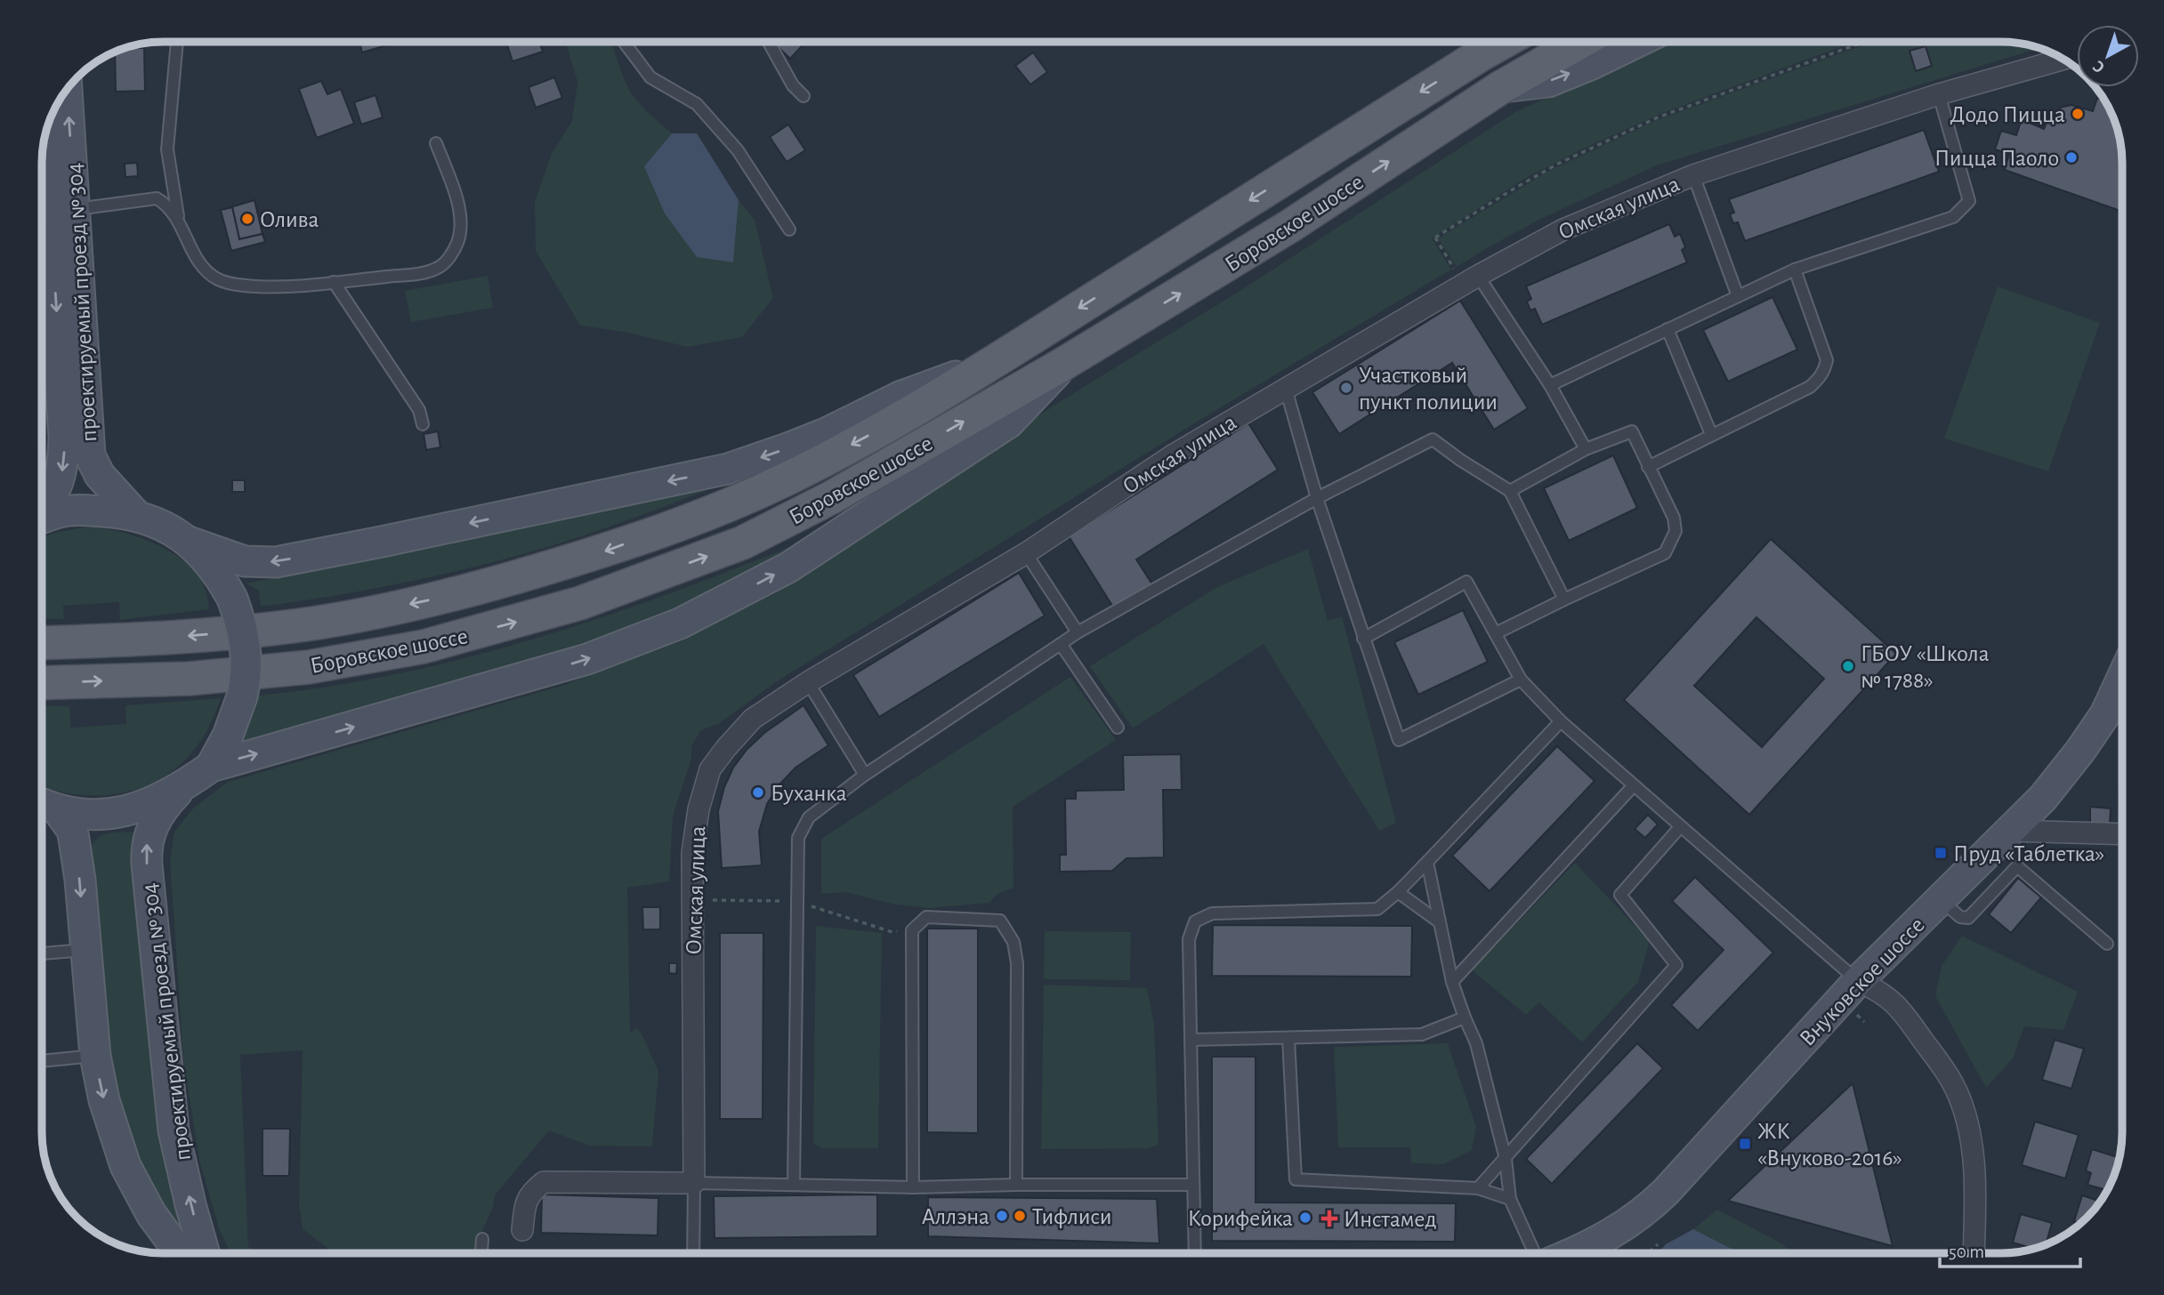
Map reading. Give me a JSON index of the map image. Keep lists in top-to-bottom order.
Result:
{
  "streets": {
    "main road": ["Боровское шоссе", "проектируемый проезд № 304", "Внуковское шоссе"],
    "street": ["Омская улица"]
  },
  "places": {
    "other": [
      "Додо Пицца",
      "Пицца Паоло",
      "Олива",
      "Участковый пункт полиции",
      "ГБОУ «Школа № 1788»",
      "Буханка",
      "Аллэна",
      "Тифлиси",
      "Корифейка"
    ],
    "transit": ["Пруд «Таблетка»", "ЖК «Внуково-2016»"],
    "health": ["Инстамед"]
  },
  "scale_bar": "50 m",
  "north": "bottom left"
}
